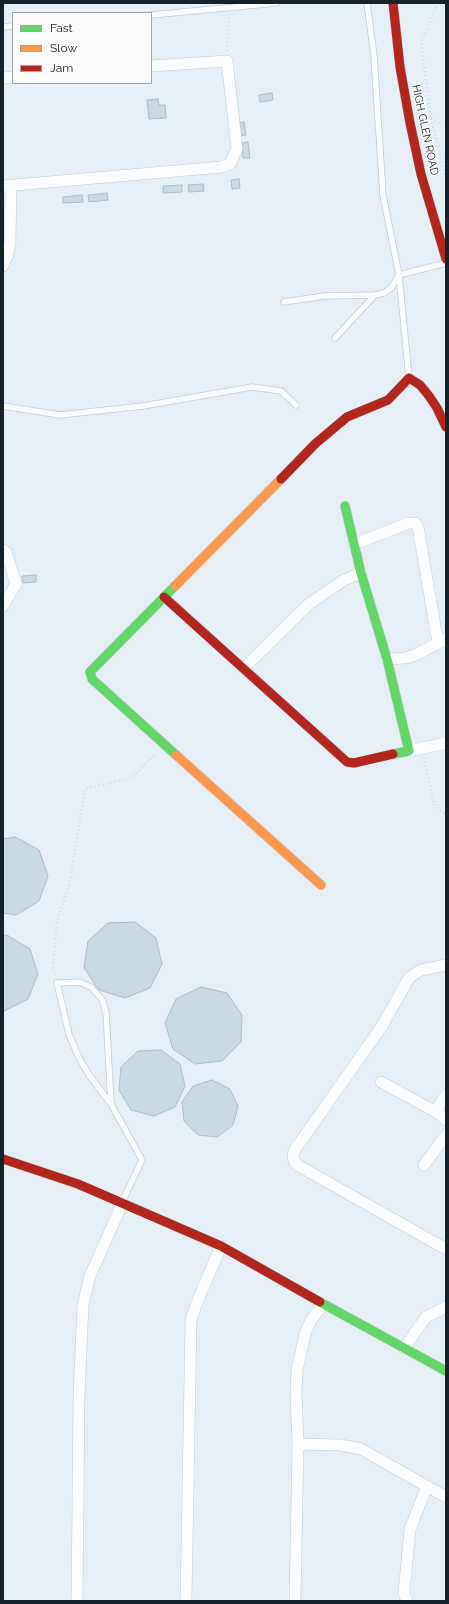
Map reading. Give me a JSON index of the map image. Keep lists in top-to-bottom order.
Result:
{
  "streets": {
    "street": ["HIGH GLEN ROAD"]
  },
  "legend": ["Fast", "Slow", "Jam"]
}
